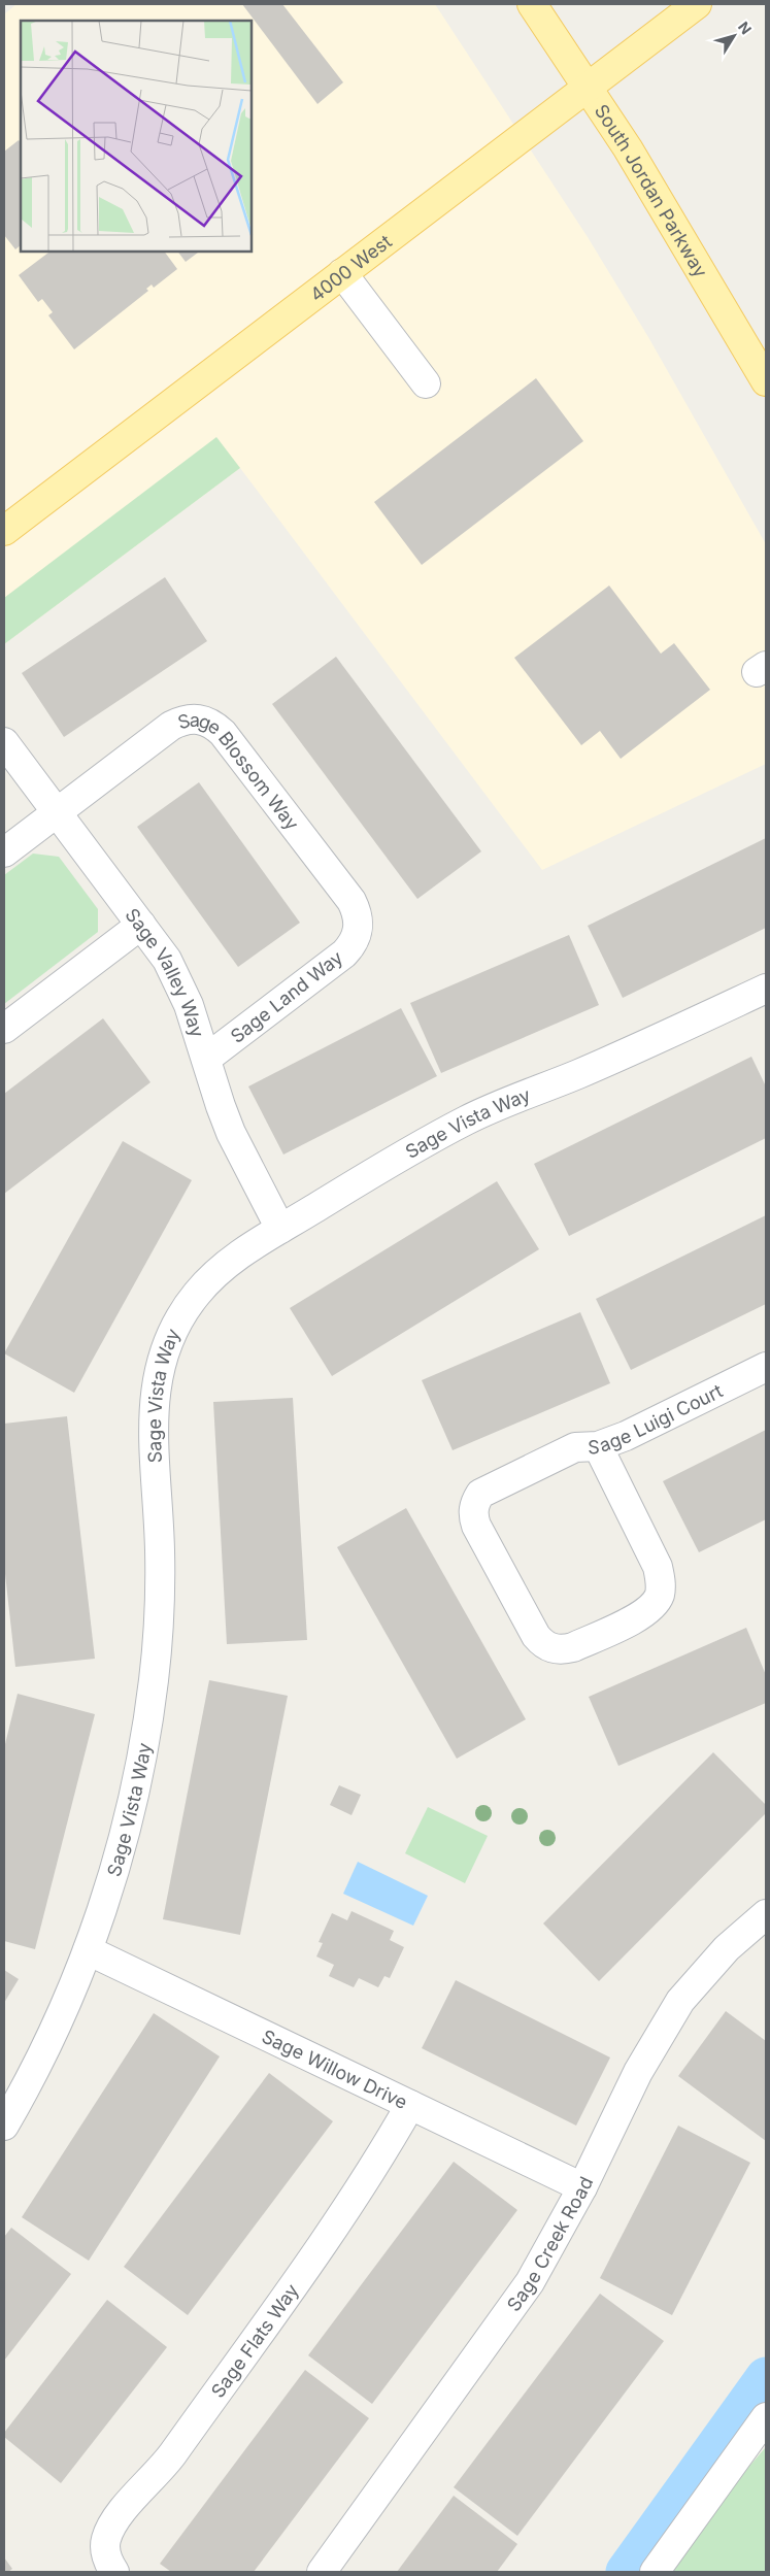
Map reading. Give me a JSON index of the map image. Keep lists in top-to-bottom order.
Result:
{
  "streets": {
    "main road": ["South Jordan Parkway", "4000 West"],
    "street": [
      "Sage Blossom Way",
      "Sage Valley Way",
      "Sage Land Way",
      "Sage Vista Way",
      "Sage Luigi Court",
      "Sage Willow Drive",
      "Sage Creek Road",
      "Sage Flats Way"
    ]
  },
  "crossings": [
    ["South Jordan Parkway", "4000 West"],
    ["Sage Blossom Way", "Sage Valley Way"],
    ["Sage Blossom Way", "Sage Land Way"],
    ["Sage Valley Way", "Sage Land Way"],
    ["Sage Valley Way", "Sage Vista Way"],
    ["Sage Vista Way", "Sage Willow Drive"],
    ["Sage Willow Drive", "Sage Creek Road"],
    ["Sage Willow Drive", "Sage Flats Way"]
  ],
  "north": "top right"
}
